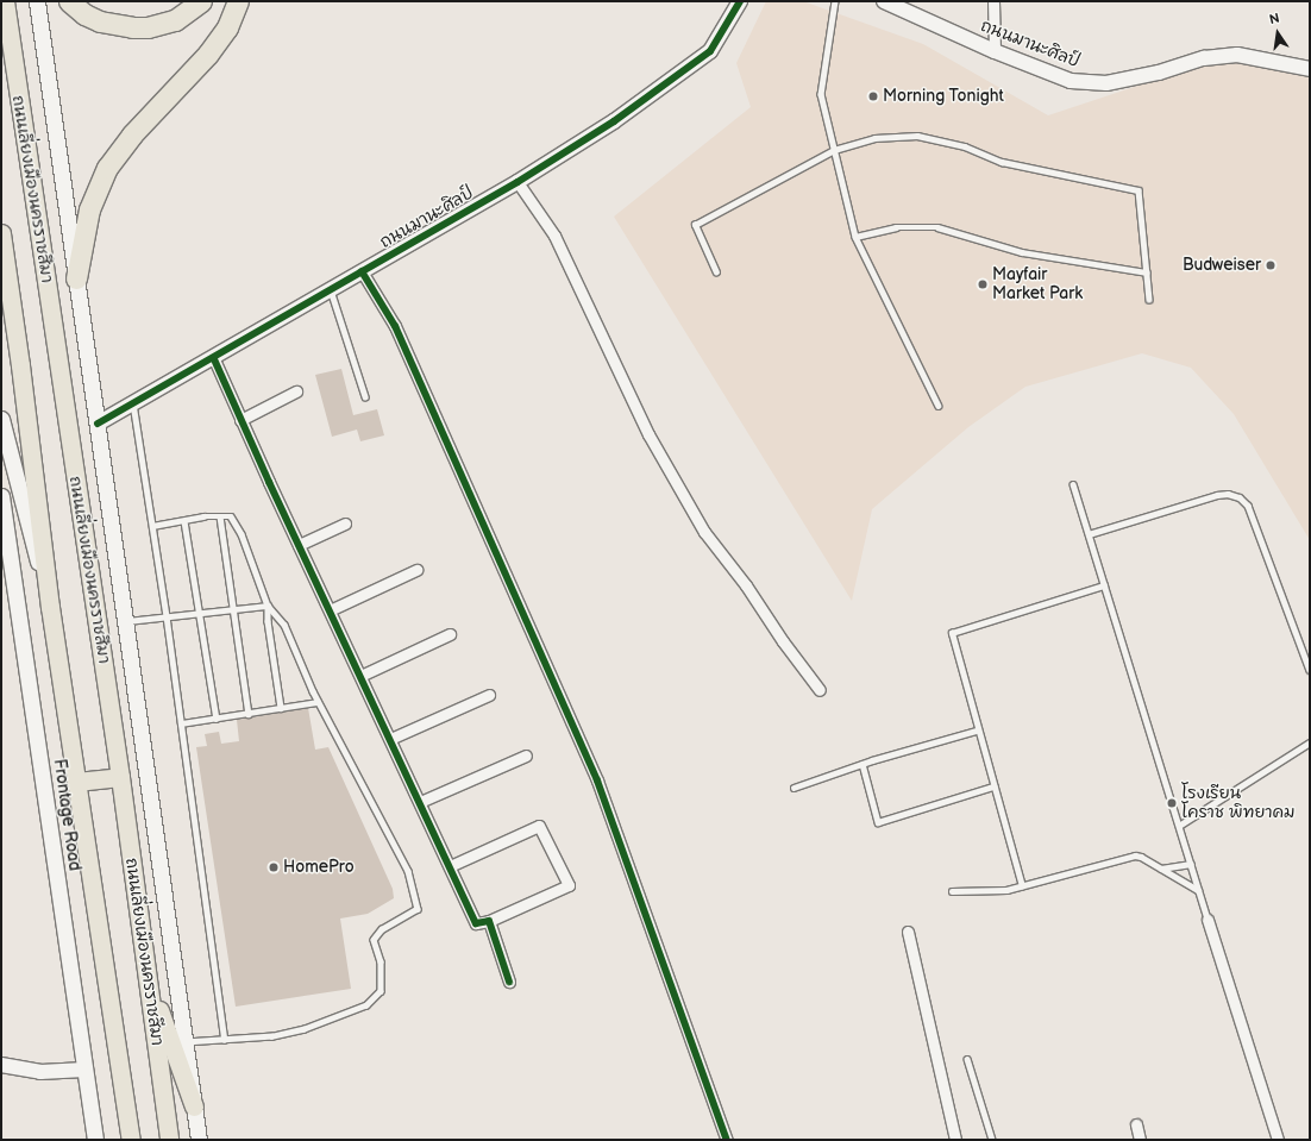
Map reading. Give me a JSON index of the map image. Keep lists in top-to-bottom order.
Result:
{
  "streets": {
    "highway": ["ถนนเลี่ยงเมืองนครราชสีมา"],
    "main road": ["Frontage Road"],
    "street": ["ถนนมานะศิลป์"]
  },
  "places": [
    "Morning Tonight",
    "Budweiser",
    "Mayfair Market Park",
    "โรงเรียน โคราช พิทยาคม",
    "HomePro"
  ],
  "north": "top"
}
